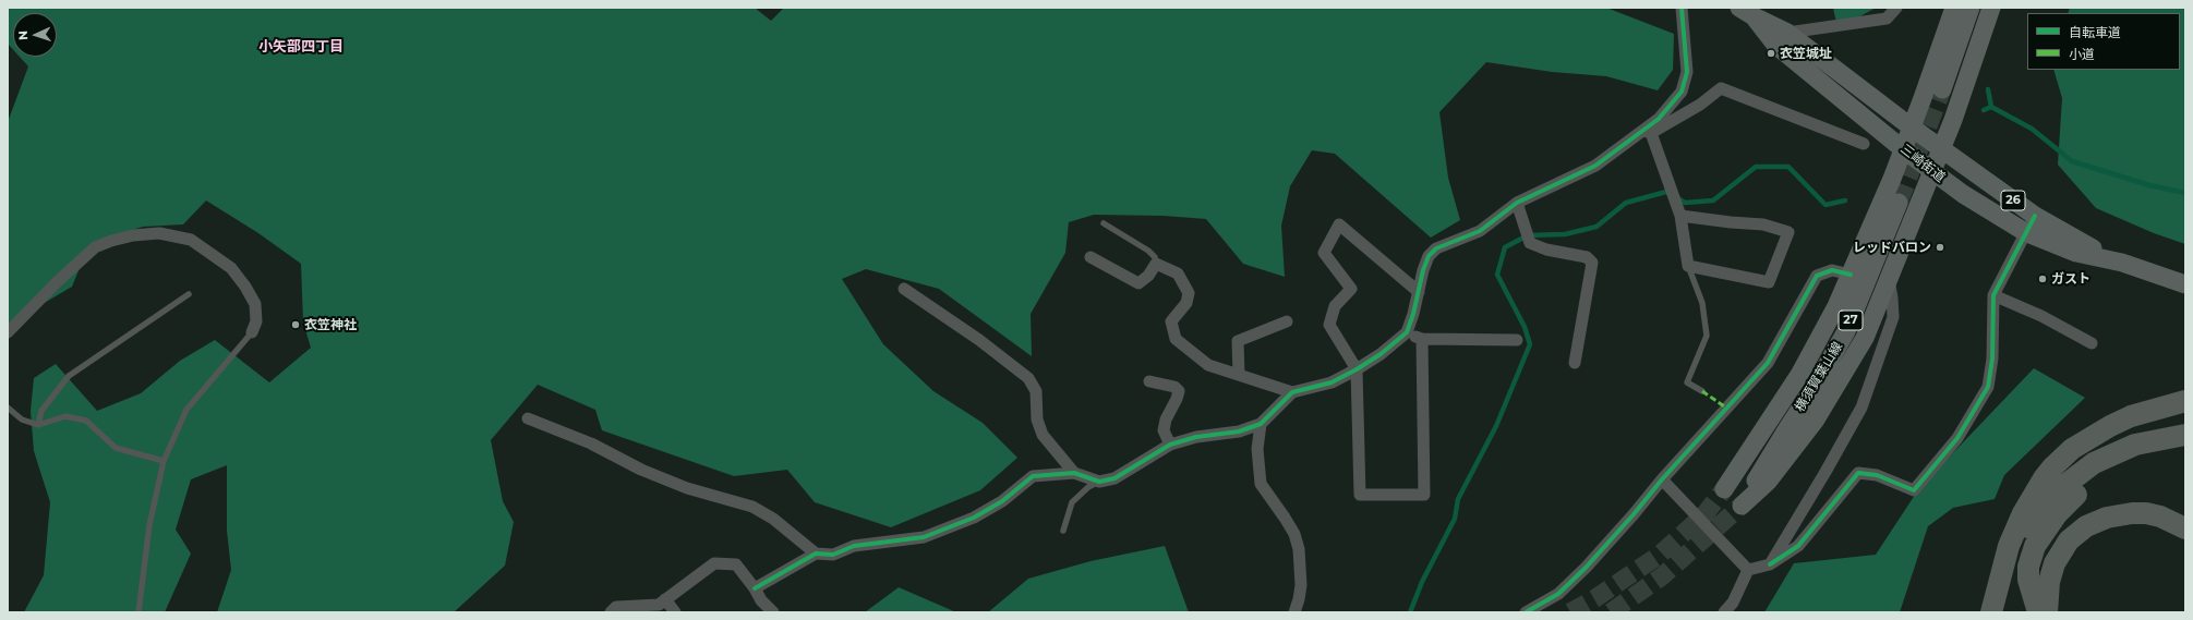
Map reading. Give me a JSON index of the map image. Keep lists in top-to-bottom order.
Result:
{
  "streets": {
    "main road": [
      "三崎街道",
      "26",
      "27",
      "横須賀葉山線"
    ]
  },
  "districts": ["小矢部四丁目"],
  "places": [
    "衣笠城址",
    "レッドバロン",
    "ガスト",
    "衣笠神社"
  ],
  "legend": ["自転車道", "小道"],
  "north": "left"
}
